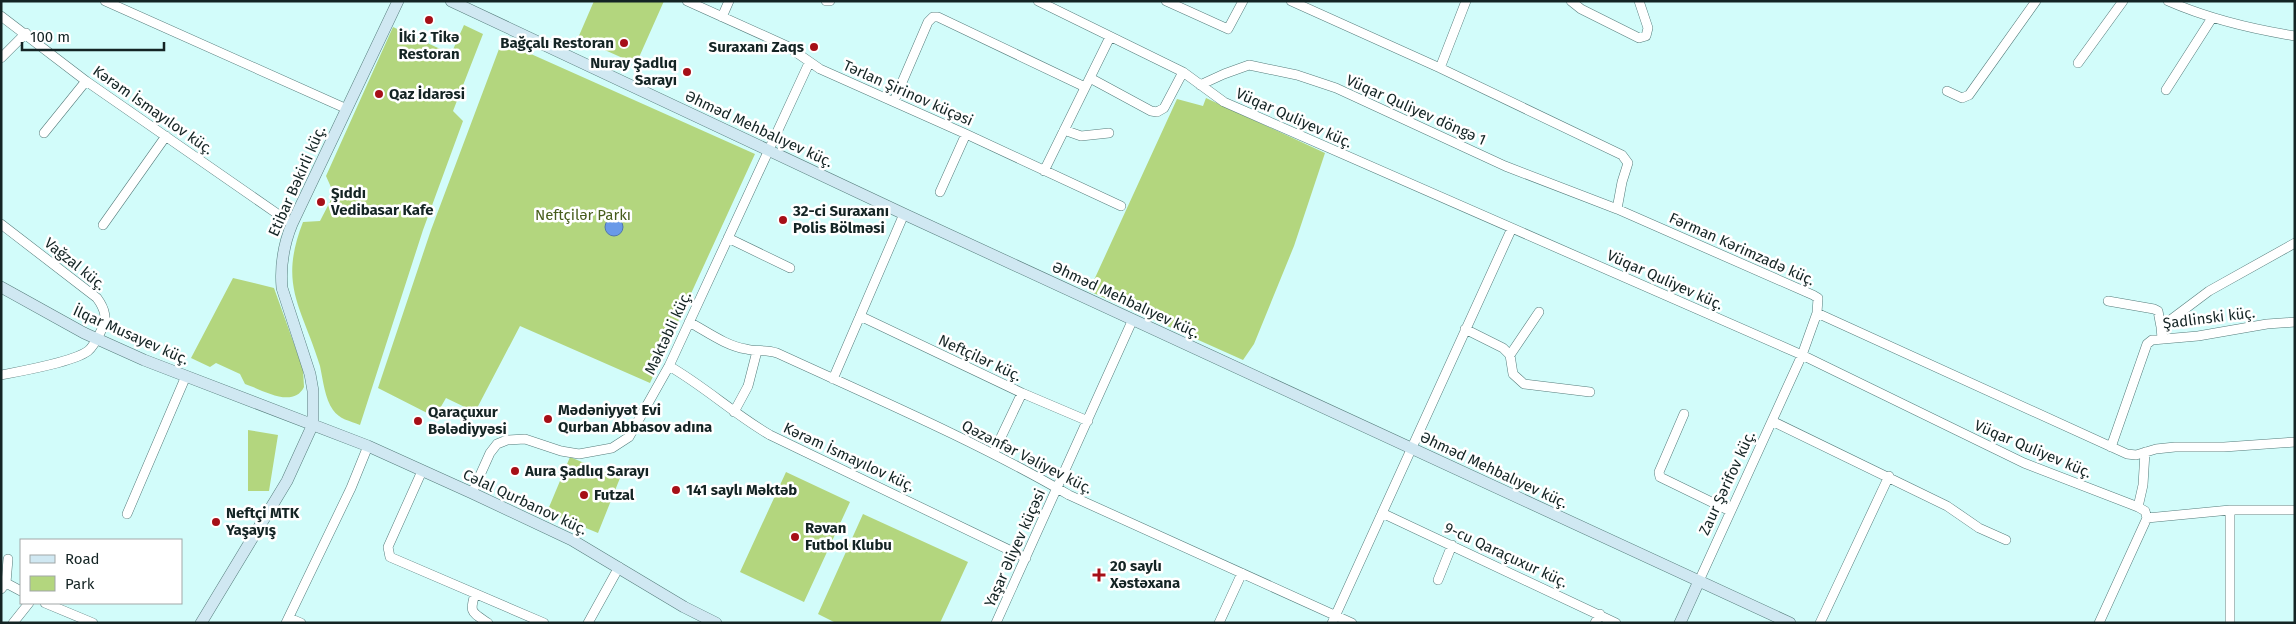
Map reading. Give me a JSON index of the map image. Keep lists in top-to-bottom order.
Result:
{
  "streets": {
    "street": [
      "Tərlan Şirinov küçəsi",
      "Kərəm İsmayılov küç.",
      "Vüqar Quliyev döngə 1",
      "Vüqar Quliyev küç.",
      "Əhməd Mehbalıyev küç.",
      "Etibar Bəkirli küç.",
      "Fərman Kərimzadə küç.",
      "Vağzal küç.",
      "Şadlinski küç.",
      "Məktəbli küç.",
      "İlqar Musayev küç.",
      "Neftçilər küç.",
      "Qəzənfər Vəliyev küç.",
      "Zaur Şərifov küç.",
      "Cəlal Qurbanov küç.",
      "Yaşar Əliyev küçəsi",
      "9-cu Qaraçuxur küç."
    ]
  },
  "crossings": [
    ["Tərlan Şirinov küçəsi", "Məktəbli küç."],
    ["Kərəm İsmayılov küç.", "Etibar Bəkirli küç."],
    ["Kərəm İsmayılov küç.", "Məktəbli küç."],
    ["Kərəm İsmayılov küç.", "Yaşar Əliyev küçəsi"],
    ["Vüqar Quliyev döngə 1", "Vüqar Quliyev küç."],
    ["Vüqar Quliyev döngə 1", "Fərman Kərimzadə küç."],
    ["Vüqar Quliyev küç.", "Zaur Şərifov küç."],
    ["Əhməd Mehbalıyev küç.", "Məktəbli küç."],
    ["Əhməd Mehbalıyev küç.", "Zaur Şərifov küç."],
    ["Əhməd Mehbalıyev küç.", "Yaşar Əliyev küçəsi"],
    ["Etibar Bəkirli küç.", "İlqar Musayev küç."],
    ["Etibar Bəkirli küç.", "Cəlal Qurbanov küç."],
    ["Fərman Kərimzadə küç.", "Zaur Şərifov küç."],
    ["Vağzal küç.", "İlqar Musayev küç."],
    ["Məktəbli küç.", "Qəzənfər Vəliyev küç."],
    ["Məktəbli küç.", "Cəlal Qurbanov küç."],
    ["İlqar Musayev küç.", "Cəlal Qurbanov küç."],
    ["Neftçilər küç.", "Yaşar Əliyev küçəsi"],
    ["Qəzənfər Vəliyev küç.", "Yaşar Əliyev küçəsi"]
  ],
  "parks": ["Neftçilər Parkı"],
  "places": {
    "other": [
      "İki 2 Tikə Restoran",
      "Bağçalı Restoran",
      "Suraxanı Zaqs",
      "Nuray Şadlıq Sarayı",
      "Qaz İdarəsi",
      "Şıddı Vedibasar Kafe",
      "32-ci Suraxanı Polis Bölməsi",
      "Mədəniyyət Evi Qurban Abbasov adına",
      "Qaraçuxur Bələdiyyəsi",
      "Aura Şadlıq Sarayı",
      "141 saylı Məktəb",
      "Futzal",
      "Neftçi MTK Yaşayış",
      "Rəvan Futbol Klubu"
    ],
    "health": ["20 saylı Xəstəxana"]
  },
  "legend": ["Road", "Park"],
  "scale_bar": "100 m"
}
